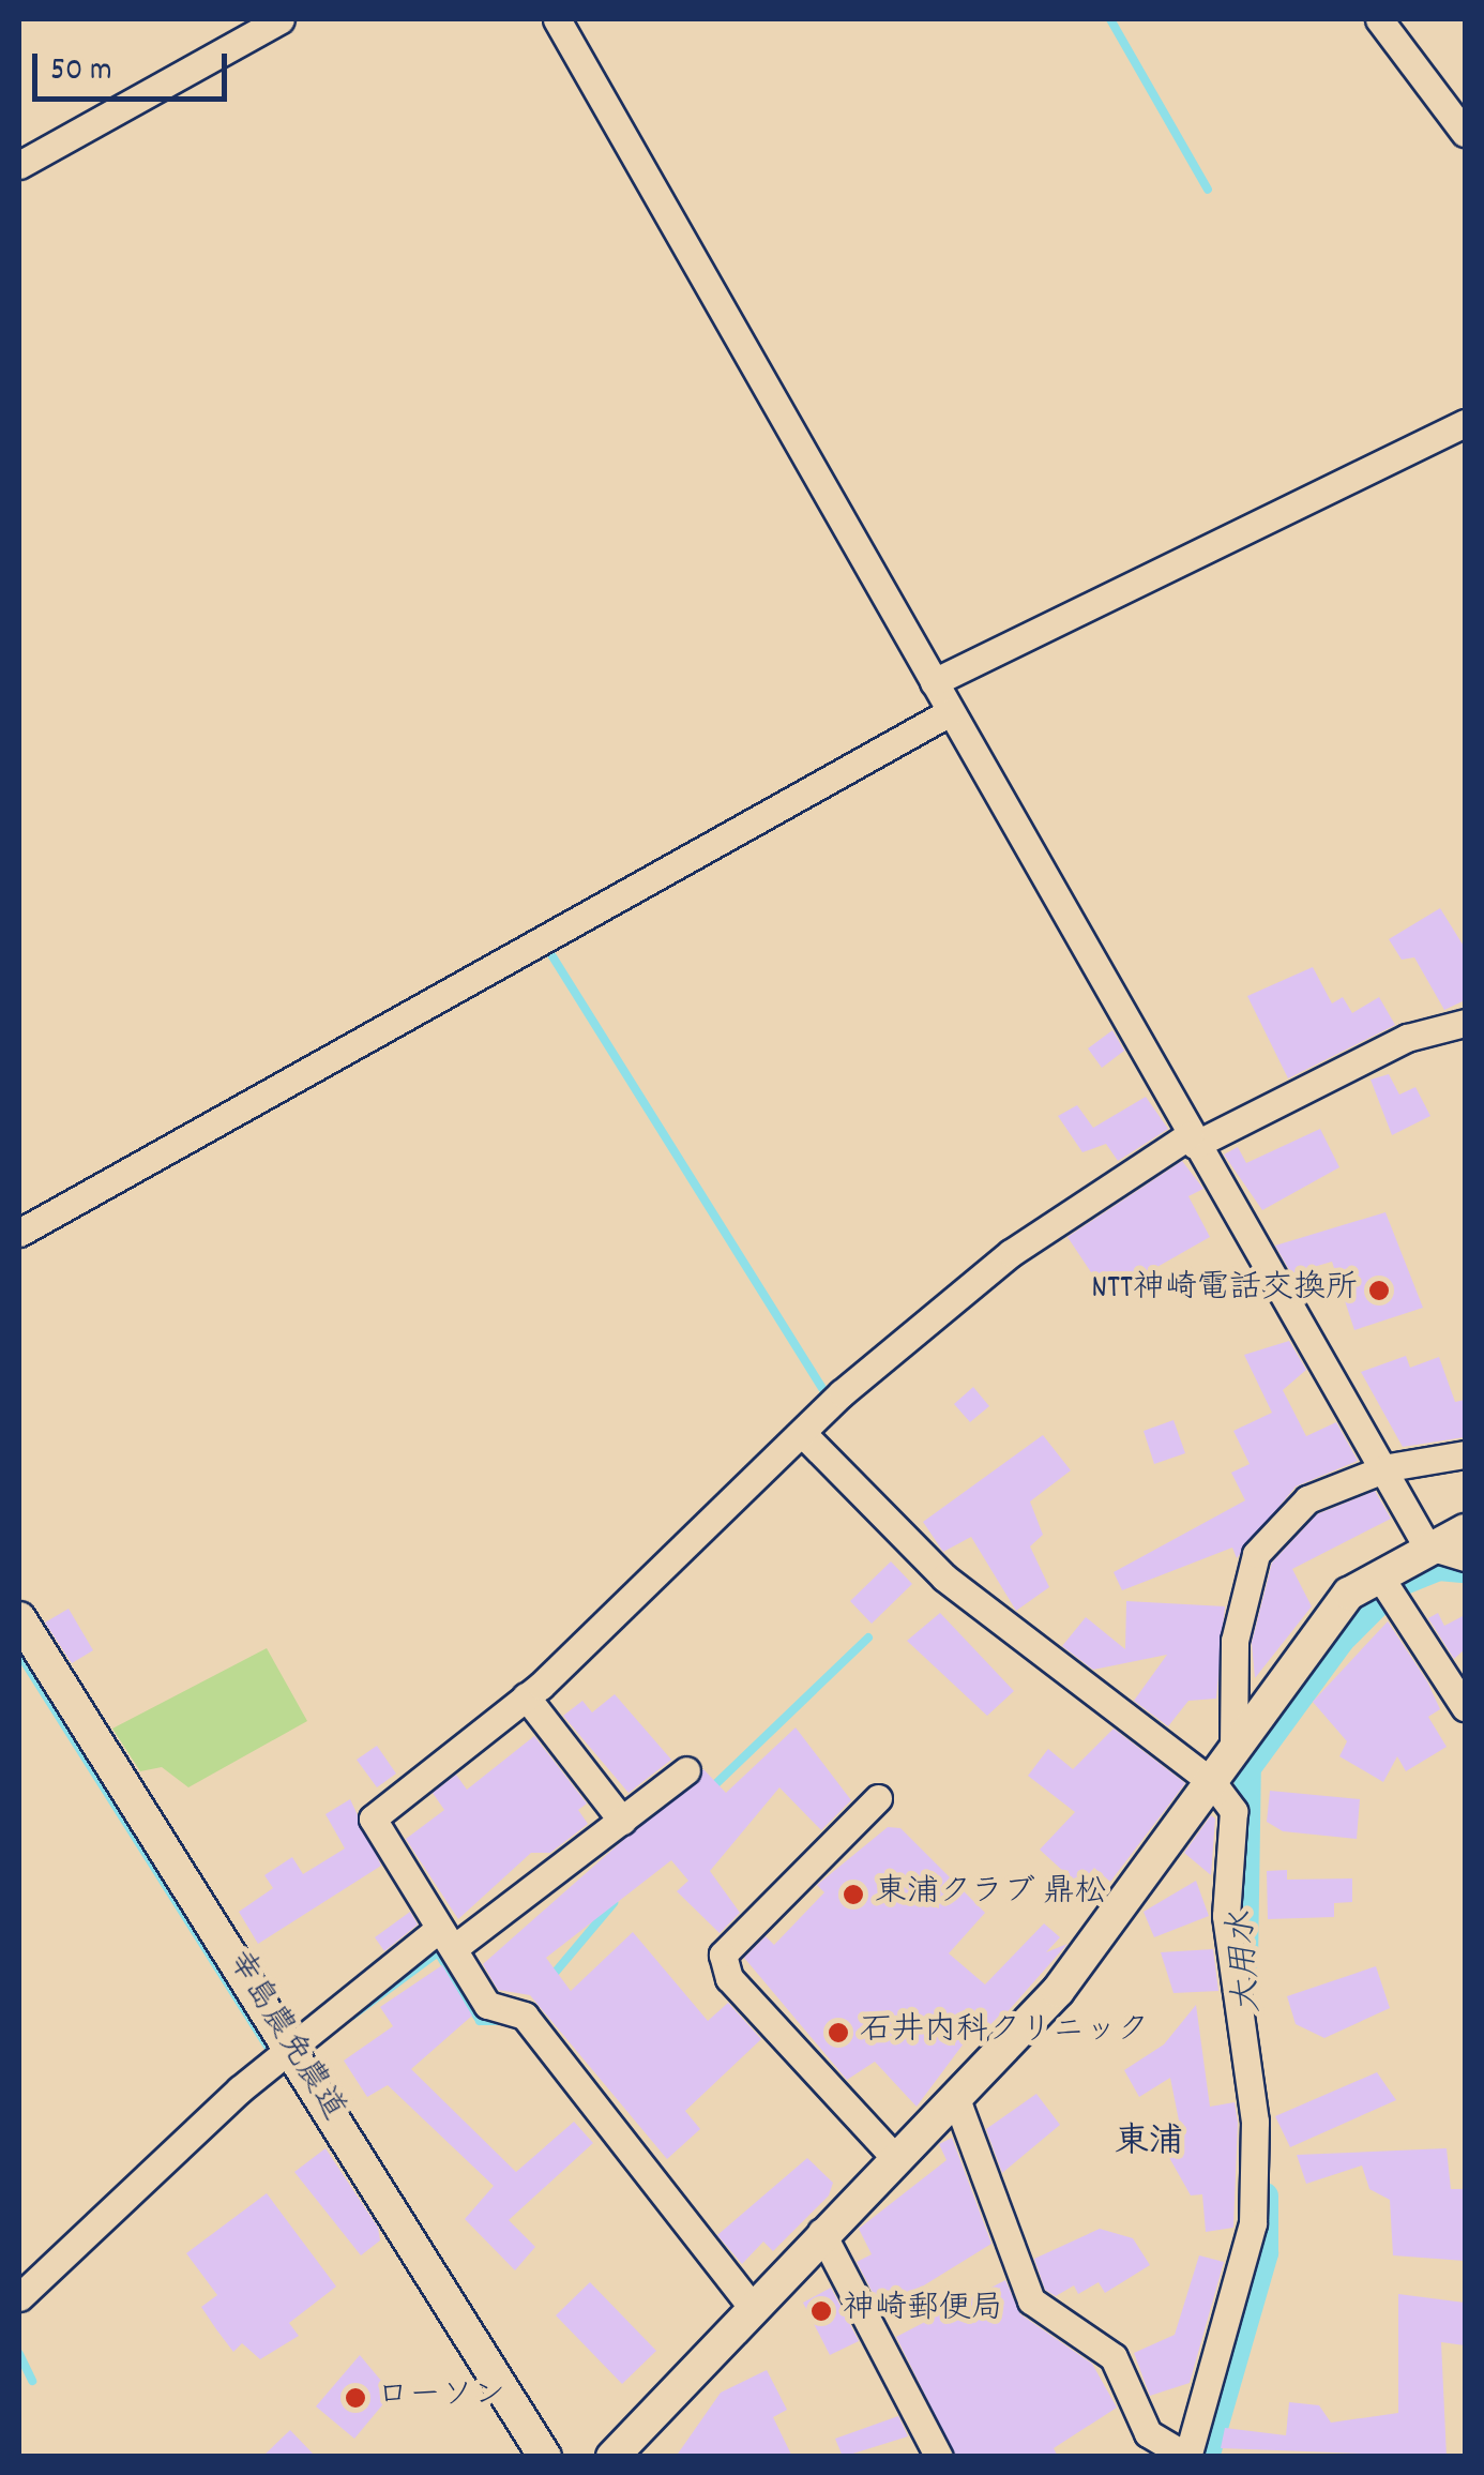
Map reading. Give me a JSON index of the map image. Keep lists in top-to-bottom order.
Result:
{
  "streets": {
    "street": ["幸島農免農道"]
  },
  "districts": ["東浦"],
  "water": ["大用水"],
  "places": [
    "NTT神崎電話交換所",
    "東浦クラブ 鼎松",
    "石井内科クリニック",
    "神崎郵便局",
    "ローソン"
  ],
  "scale_bar": "50 m"
}
